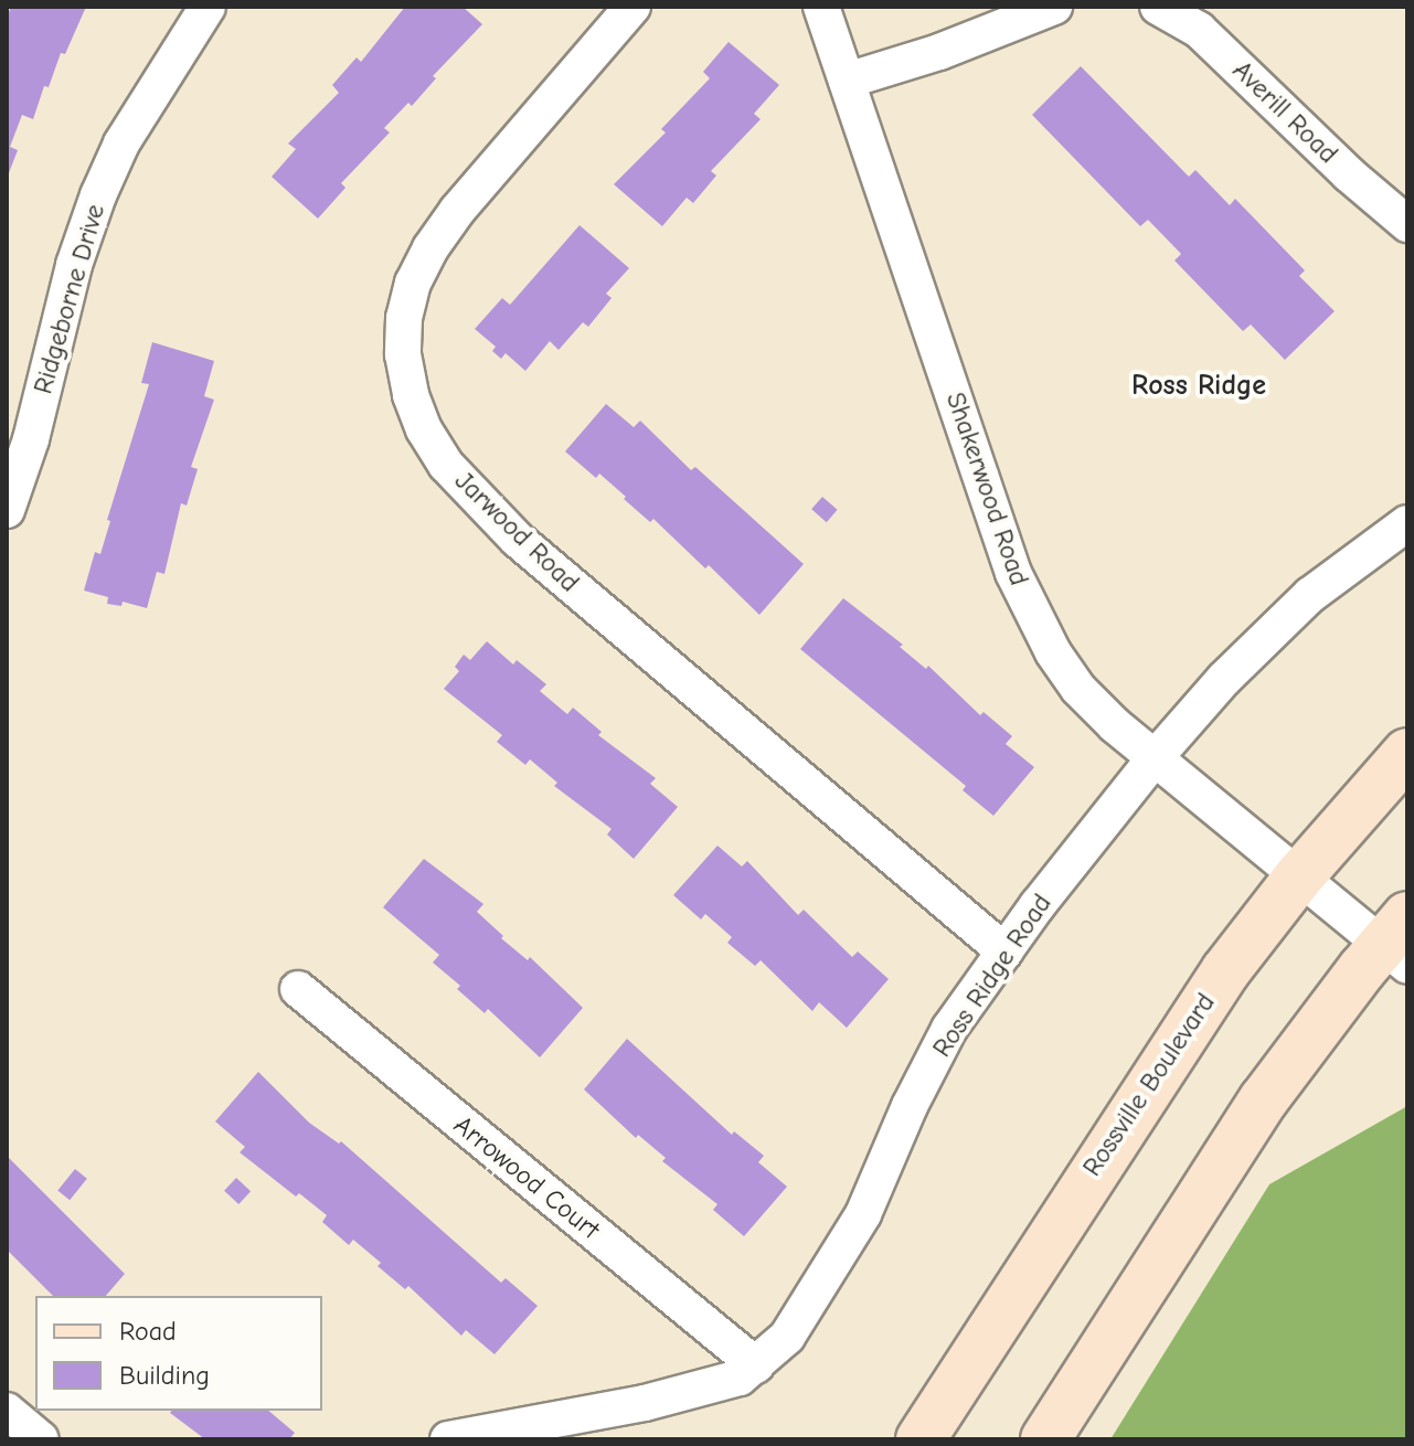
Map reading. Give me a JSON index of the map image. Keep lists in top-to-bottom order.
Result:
{
  "streets": {
    "main road": ["Rossville Boulevard"],
    "street": [
      "Averill Road",
      "Ridgeborne Drive",
      "Shakerwood Road",
      "Jarwood Road",
      "Ross Ridge Road",
      "Arrowood Court"
    ]
  },
  "crossings": [
    ["Shakerwood Road", "Ross Ridge Road"],
    ["Shakerwood Road", "Rossville Boulevard"],
    ["Jarwood Road", "Ross Ridge Road"],
    ["Ross Ridge Road", "Arrowood Court"]
  ],
  "districts": ["Ross Ridge"],
  "legend": ["Road", "Building"]
}
